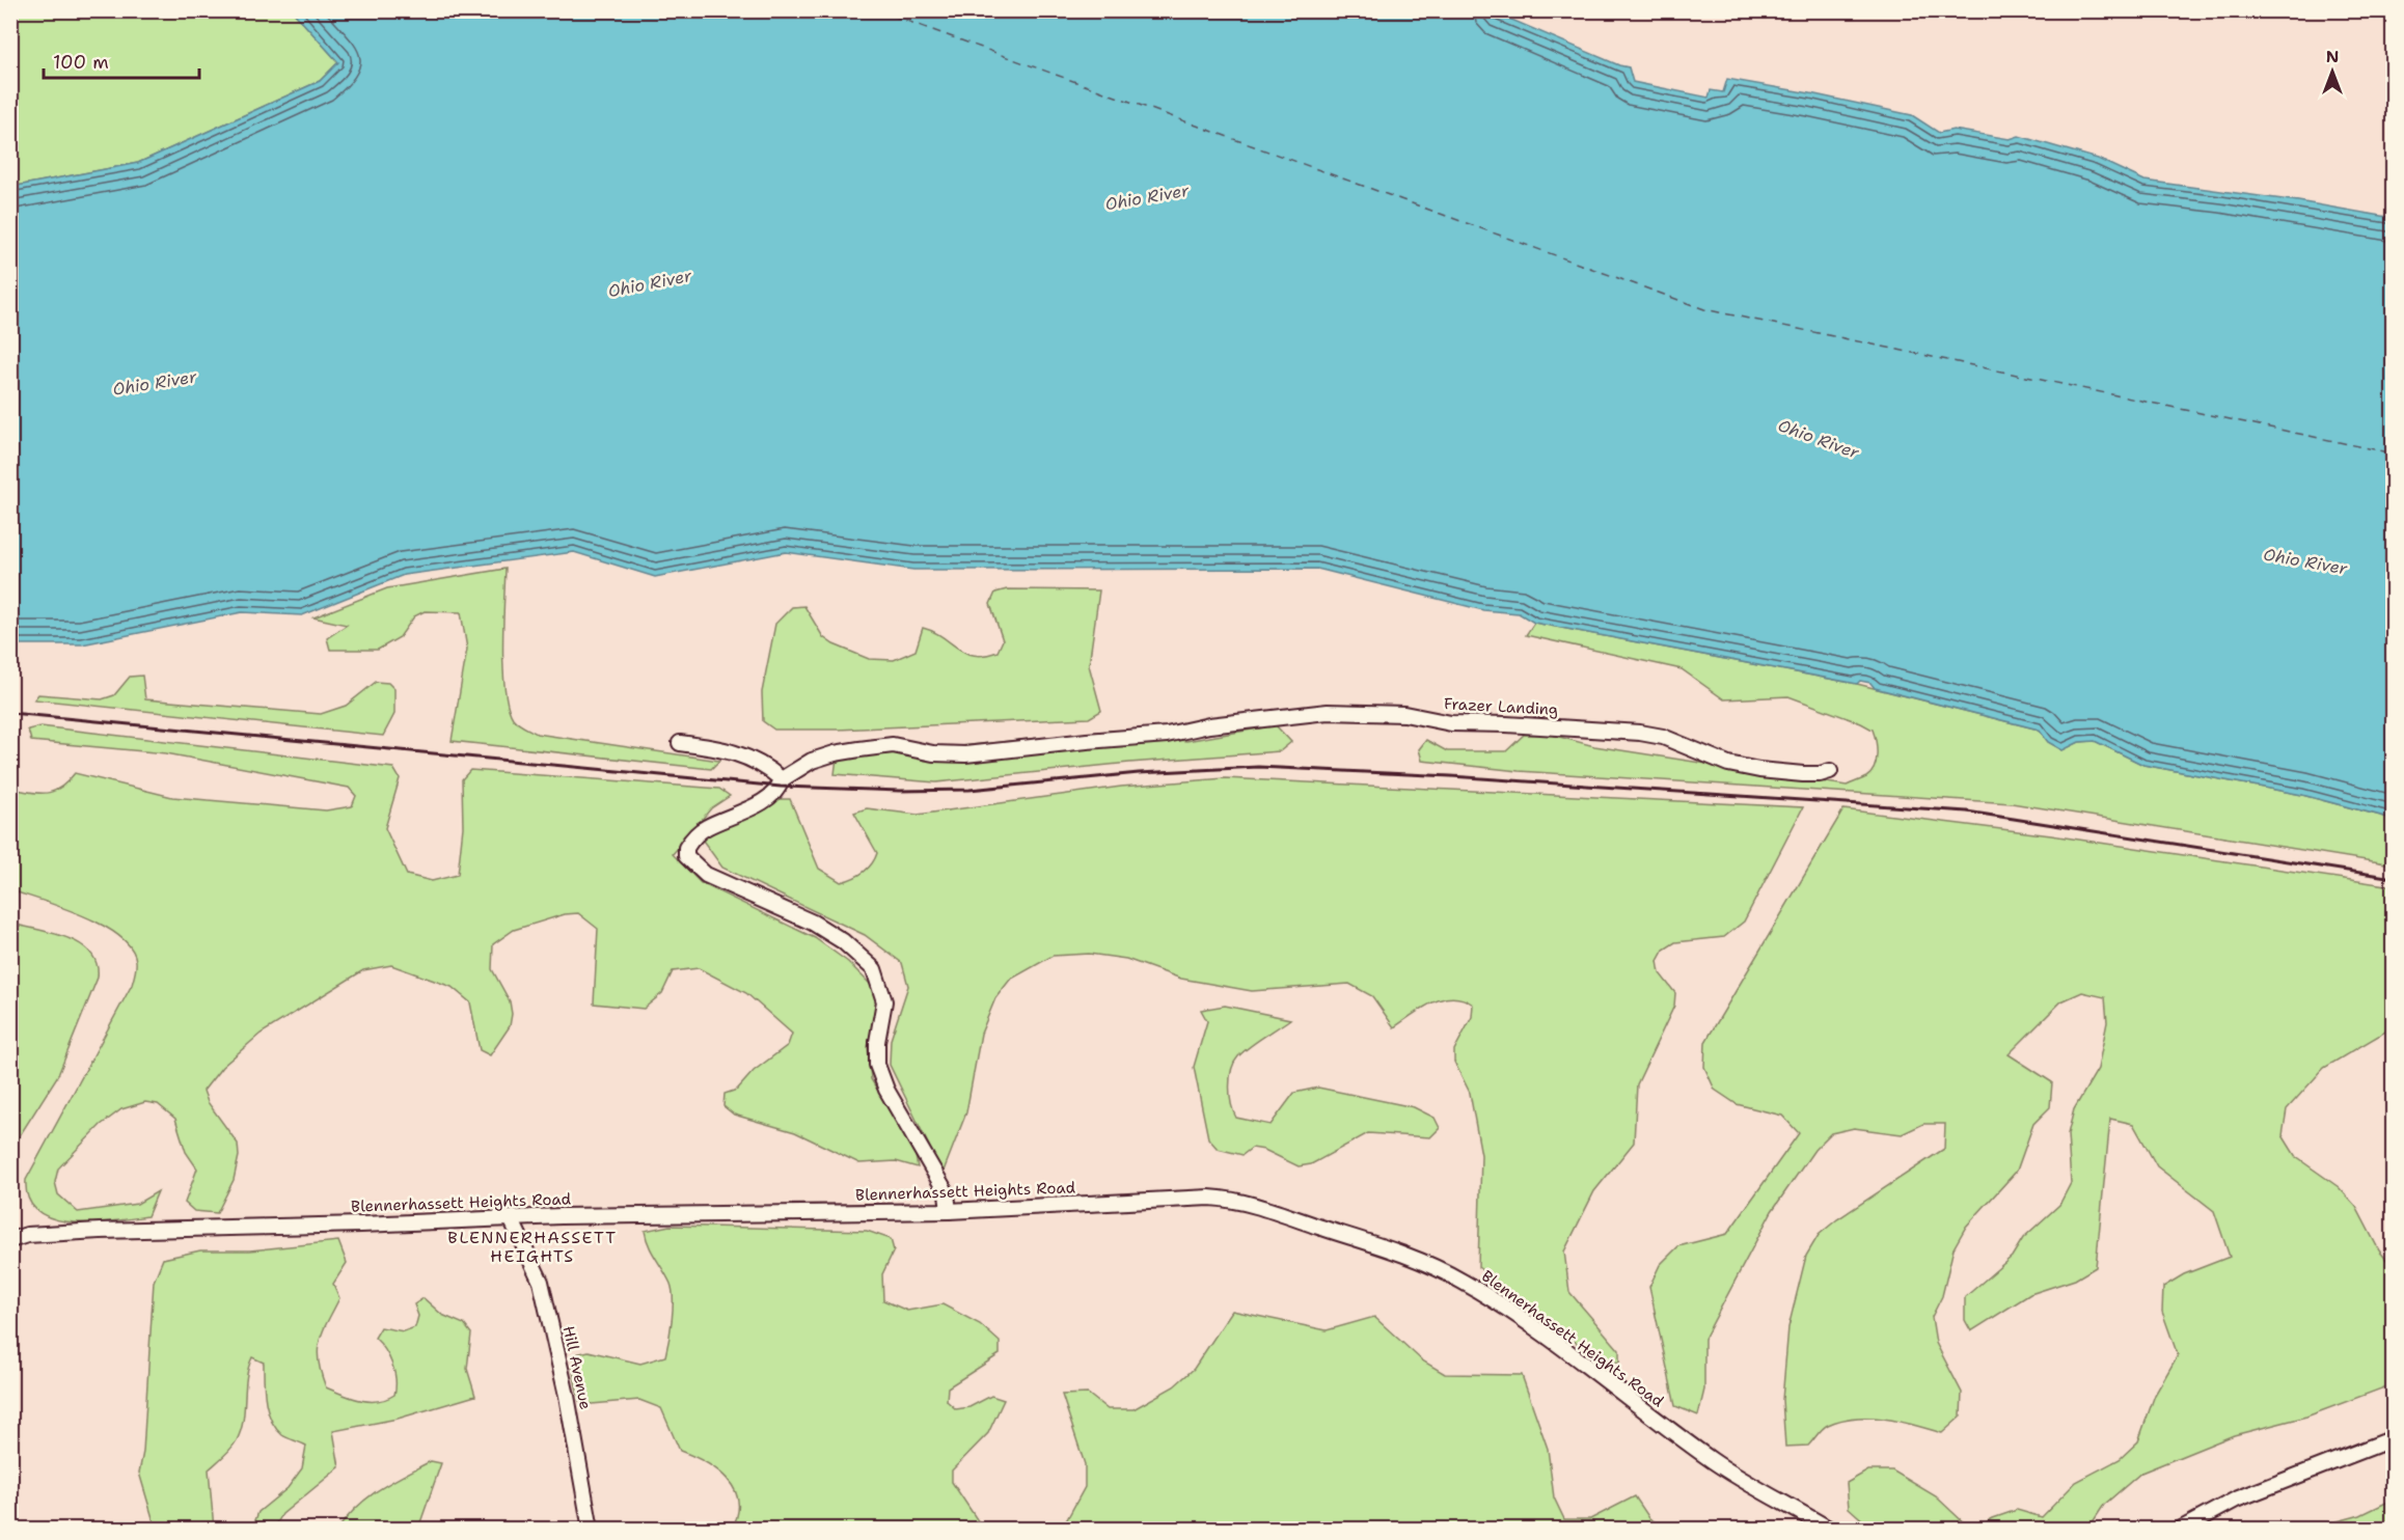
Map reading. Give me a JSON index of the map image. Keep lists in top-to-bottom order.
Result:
{
  "streets": {
    "street": ["Frazer Landing", "Blennerhassett Heights Road", "Hill Avenue"]
  },
  "crossings": [
    ["Frazer Landing", "Blennerhassett Heights Road"],
    ["Blennerhassett Heights Road", "Hill Avenue"]
  ],
  "districts": ["BLENNERHASSETT HEIGHTS"],
  "water": ["Ohio River"],
  "scale_bar": "100 m",
  "north": "top"
}
